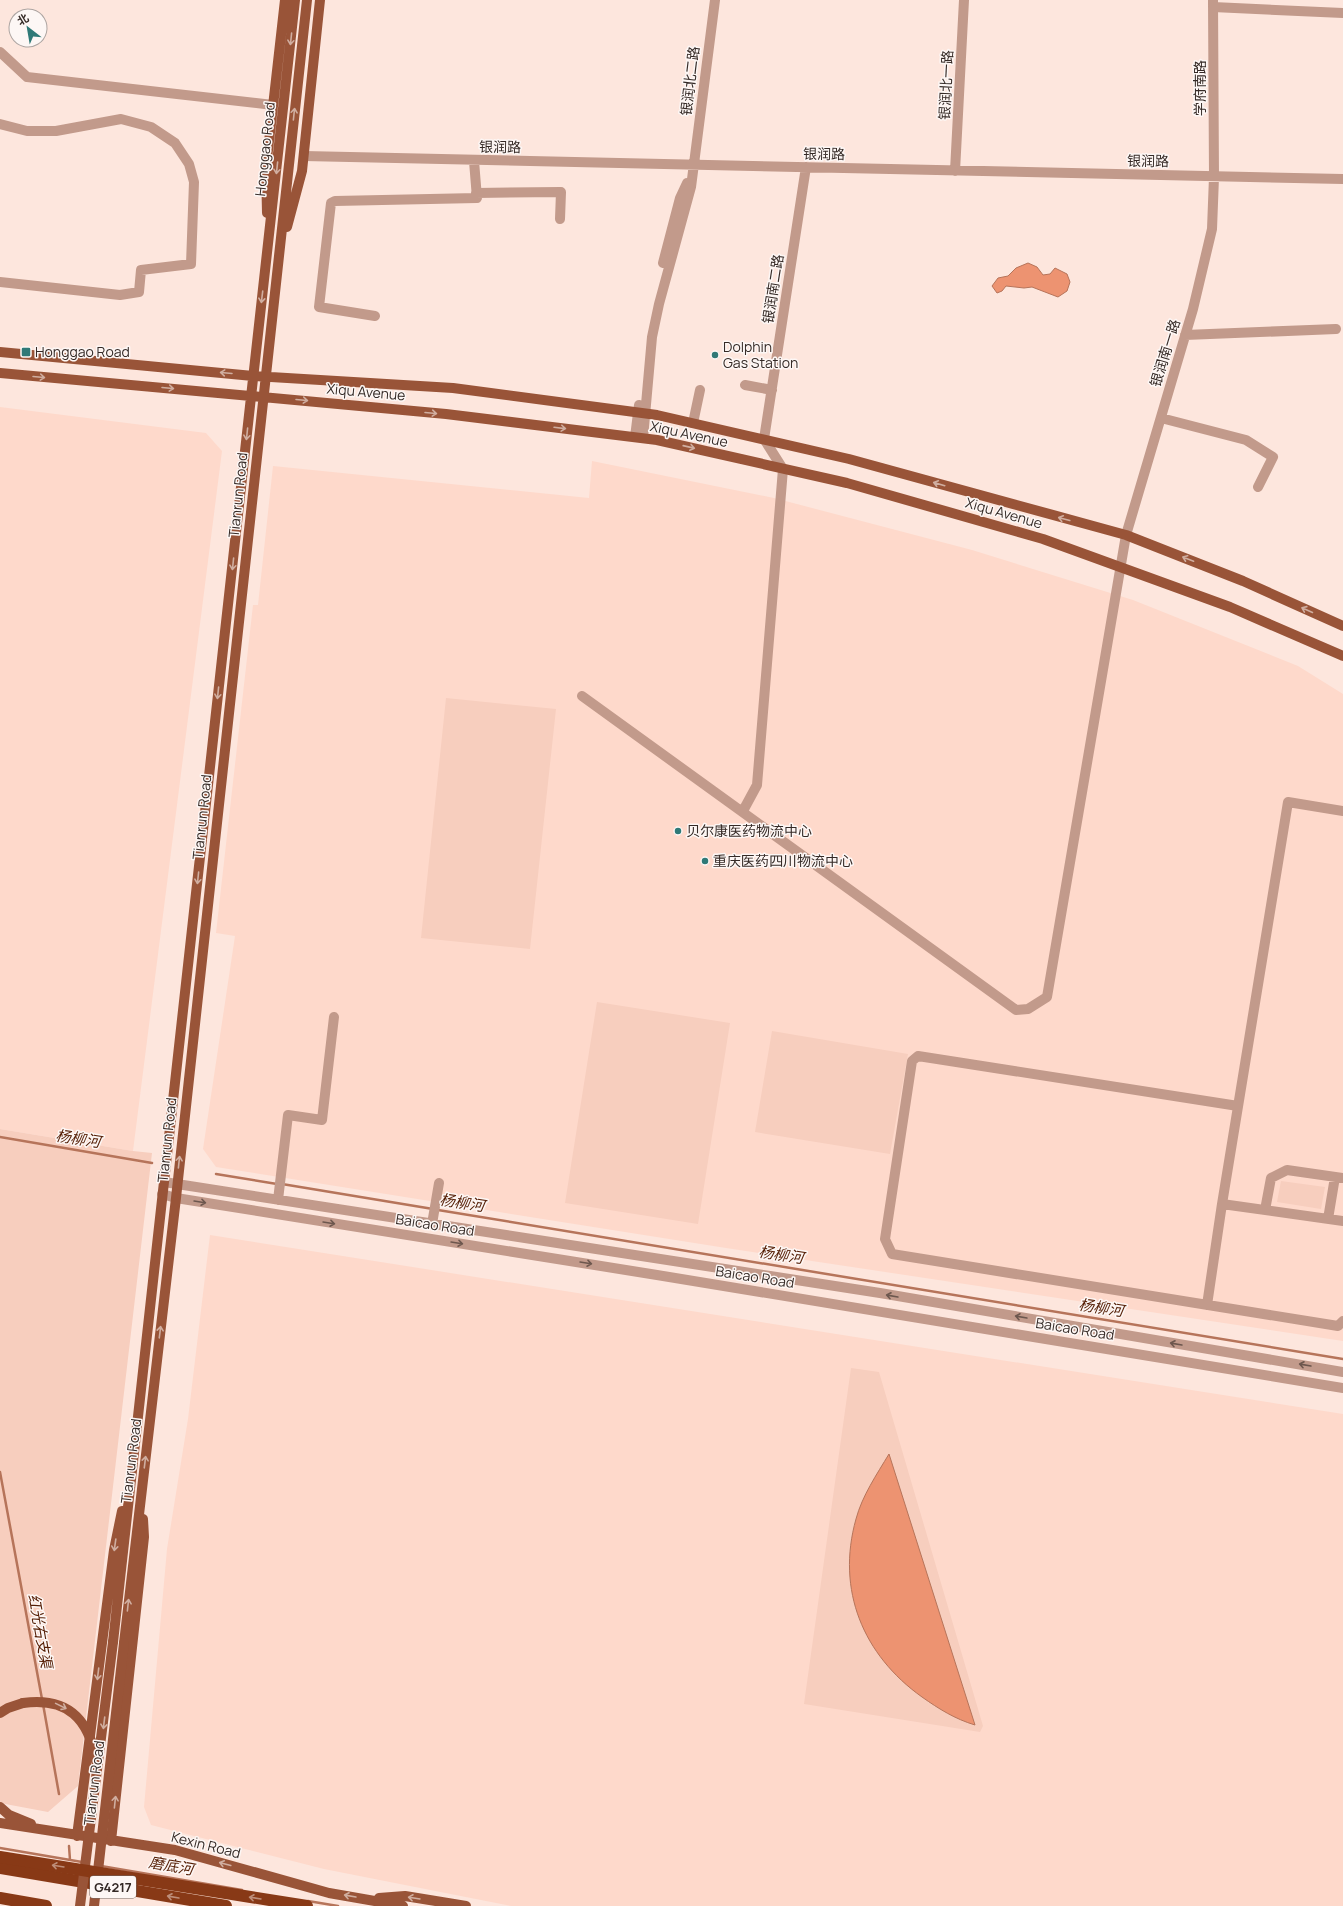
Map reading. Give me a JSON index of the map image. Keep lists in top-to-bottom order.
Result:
{
  "streets": {
    "highway": ["G4217"],
    "main road": [
      "Honggao Road",
      "Xiqu Avenue",
      "Tianrun Road",
      "Kexin Road"
    ],
    "street": [
      "银润北二路",
      "银润北一路",
      "学府南路",
      "银润路",
      "银润南二路",
      "银润南一路",
      "Baicao Road"
    ]
  },
  "crossings": [
    ["银润北二路", "银润路"],
    ["银润北二路", "Xiqu Avenue"],
    ["银润北一路", "银润路"],
    ["学府南路", "银润路"],
    ["学府南路", "银润南一路"],
    ["银润路", "银润南二路"],
    ["银润路", "银润南一路"],
    ["Honggao Road", "Xiqu Avenue"],
    ["Honggao Road", "Tianrun Road"],
    ["银润南二路", "Xiqu Avenue"],
    ["银润南一路", "Xiqu Avenue"],
    ["Xiqu Avenue", "Tianrun Road"],
    ["Tianrun Road", "Baicao Road"]
  ],
  "one_way": ["Kexin Road"],
  "water": ["杨柳河", "红光右支渠", "磨底河"],
  "places": {
    "transit": ["Honggao Road"],
    "other": ["Dolphin Gas Station", "贝尔康医药物流中心", "重庆医药四川物流中心"]
  },
  "north": "top left"
}
